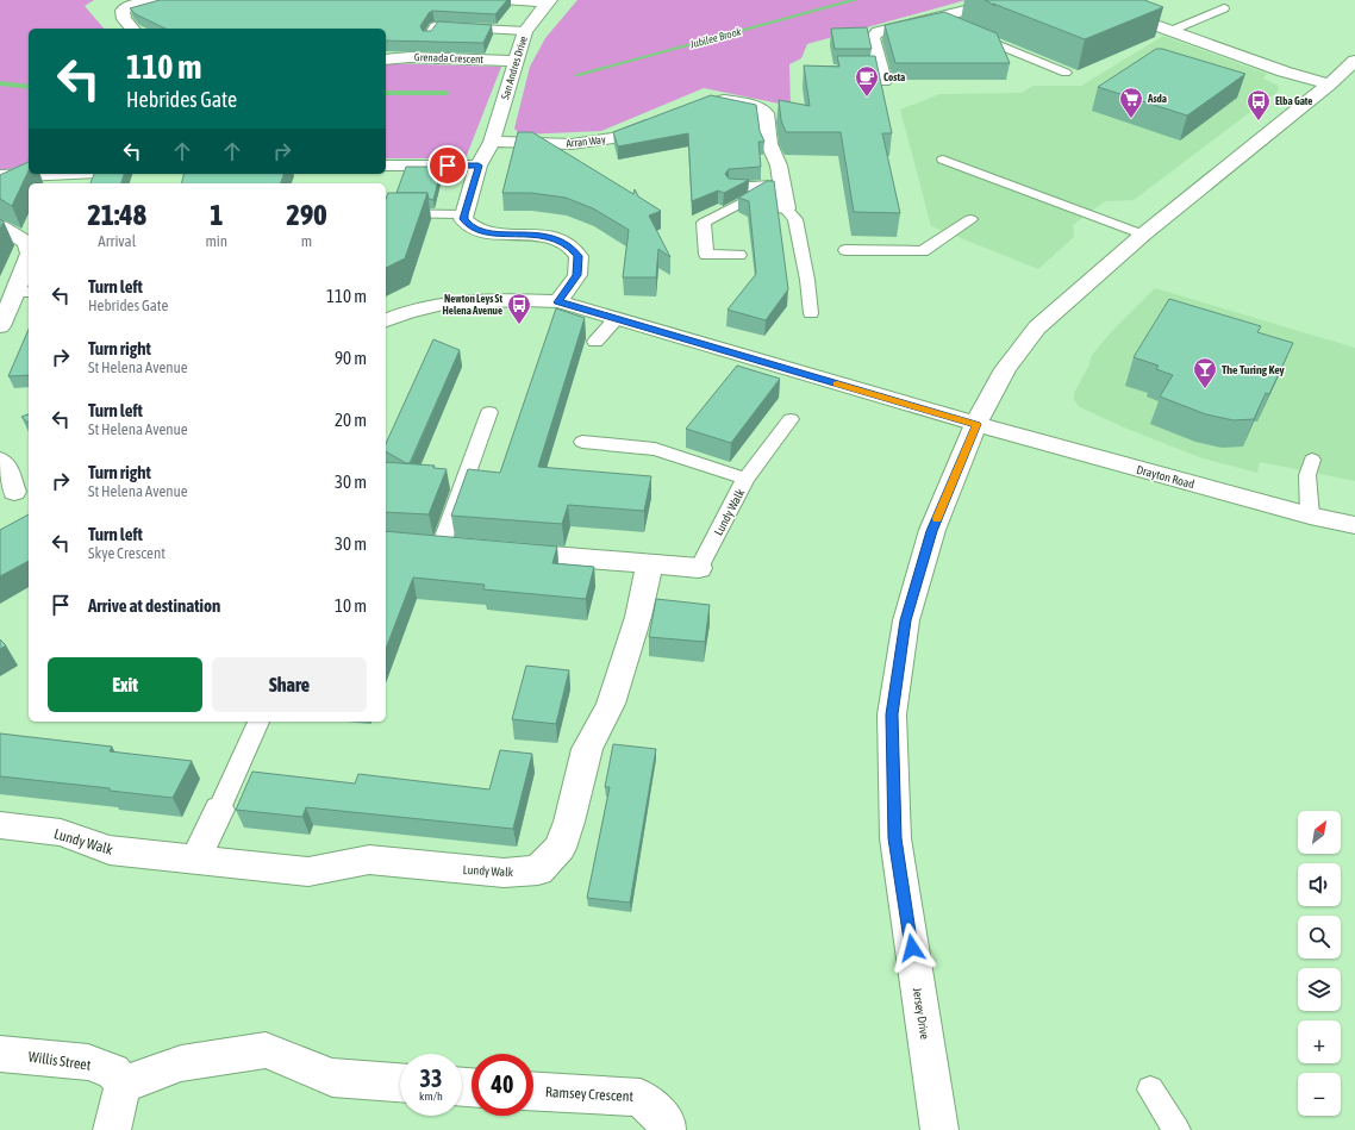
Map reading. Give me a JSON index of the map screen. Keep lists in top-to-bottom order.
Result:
{
  "streets": {
    "street": [
      "Grenada Crescent",
      "San Andres Drive",
      "Arran Way",
      "Drayton Road",
      "Lundy Walk",
      "Jersey Drive",
      "Willis Street",
      "Ramsey Crescent"
    ]
  },
  "crossings": [
    ["Grenada Crescent", "San Andres Drive"],
    ["San Andres Drive", "Arran Way"],
    ["Drayton Road", "Jersey Drive"]
  ],
  "water": ["Jubilee Brook"],
  "places": {
    "cafe": ["Costa"],
    "supermarket": ["Asda"],
    "bus stop": ["Elba Gate", "Newton Leys St Helena Avenue"],
    "bar": ["The Turing Key"]
  },
  "north": "top right",
  "page": {
    "turn": ["110 m", "Hebrides Gate"],
    "eta": [
      "21:48",
      "Arrival",
      "1",
      "min",
      "290",
      "m"
    ],
    "list": [
      {
        "name": "Turn left",
        "note": "Hebrides Gate",
        "value": "110 m"
      },
      {
        "name": "Turn right",
        "note": "St Helena Avenue",
        "value": "90 m"
      },
      {
        "name": "Turn left",
        "note": "St Helena Avenue",
        "value": "20 m"
      },
      {
        "name": "Turn right",
        "note": "St Helena Avenue",
        "value": "30 m"
      },
      {
        "name": "Turn left",
        "note": "Skye Crescent",
        "value": "30 m"
      },
      {
        "name": "Arrive at destination",
        "value": "10 m"
      }
    ],
    "buttons": ["Exit", "Share"],
    "map_buttons": ["+", "−"],
    "speed": "33 km/h",
    "limit": "40"
  }
}
